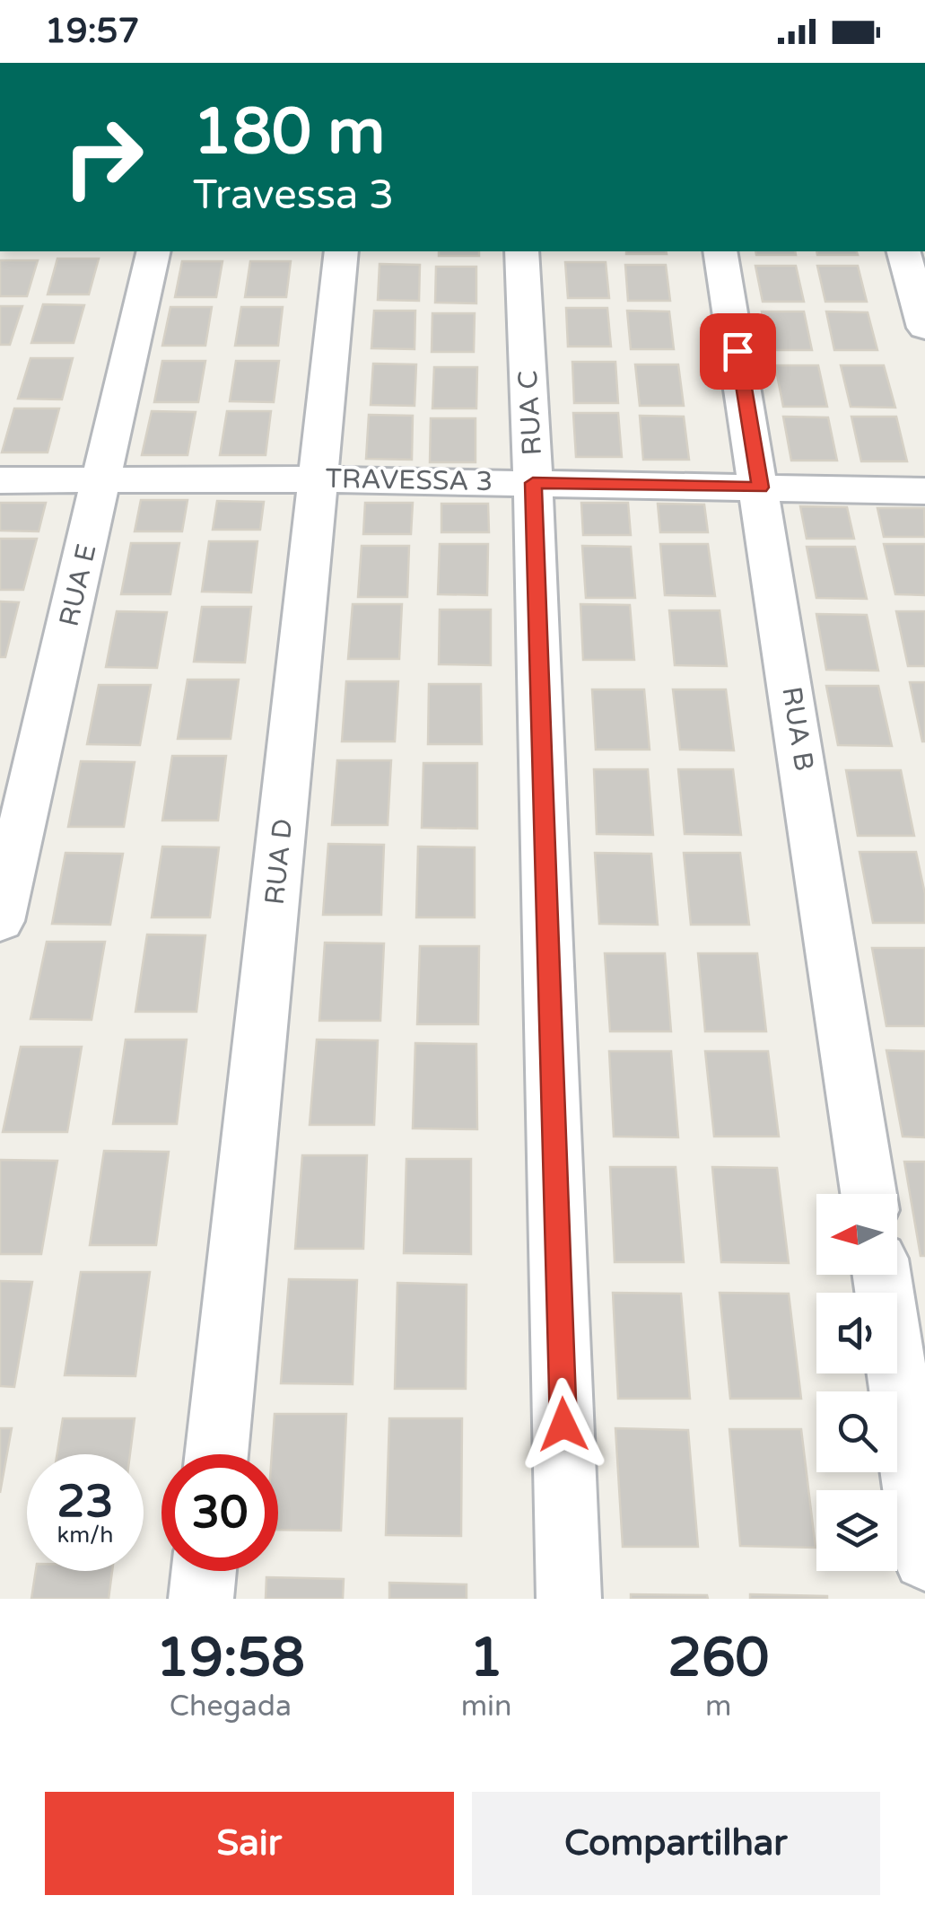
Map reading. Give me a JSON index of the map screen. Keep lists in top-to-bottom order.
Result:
{
  "streets": {
    "street": [
      "RUA C",
      "TRAVESSA 3",
      "RUA E",
      "RUA B",
      "RUA D"
    ]
  },
  "crossings": [
    ["RUA C", "TRAVESSA 3"],
    ["TRAVESSA 3", "RUA E"],
    ["TRAVESSA 3", "RUA B"],
    ["TRAVESSA 3", "RUA D"]
  ],
  "north": "left",
  "page": {
    "status": "19:57",
    "turn": ["180 m", "Travessa 3"],
    "speed": "23 km/h",
    "limit": "30",
    "eta": [
      "19:58",
      "Chegada",
      "1",
      "min",
      "260",
      "m"
    ],
    "buttons": ["Sair", "Compartilhar"]
  }
}
